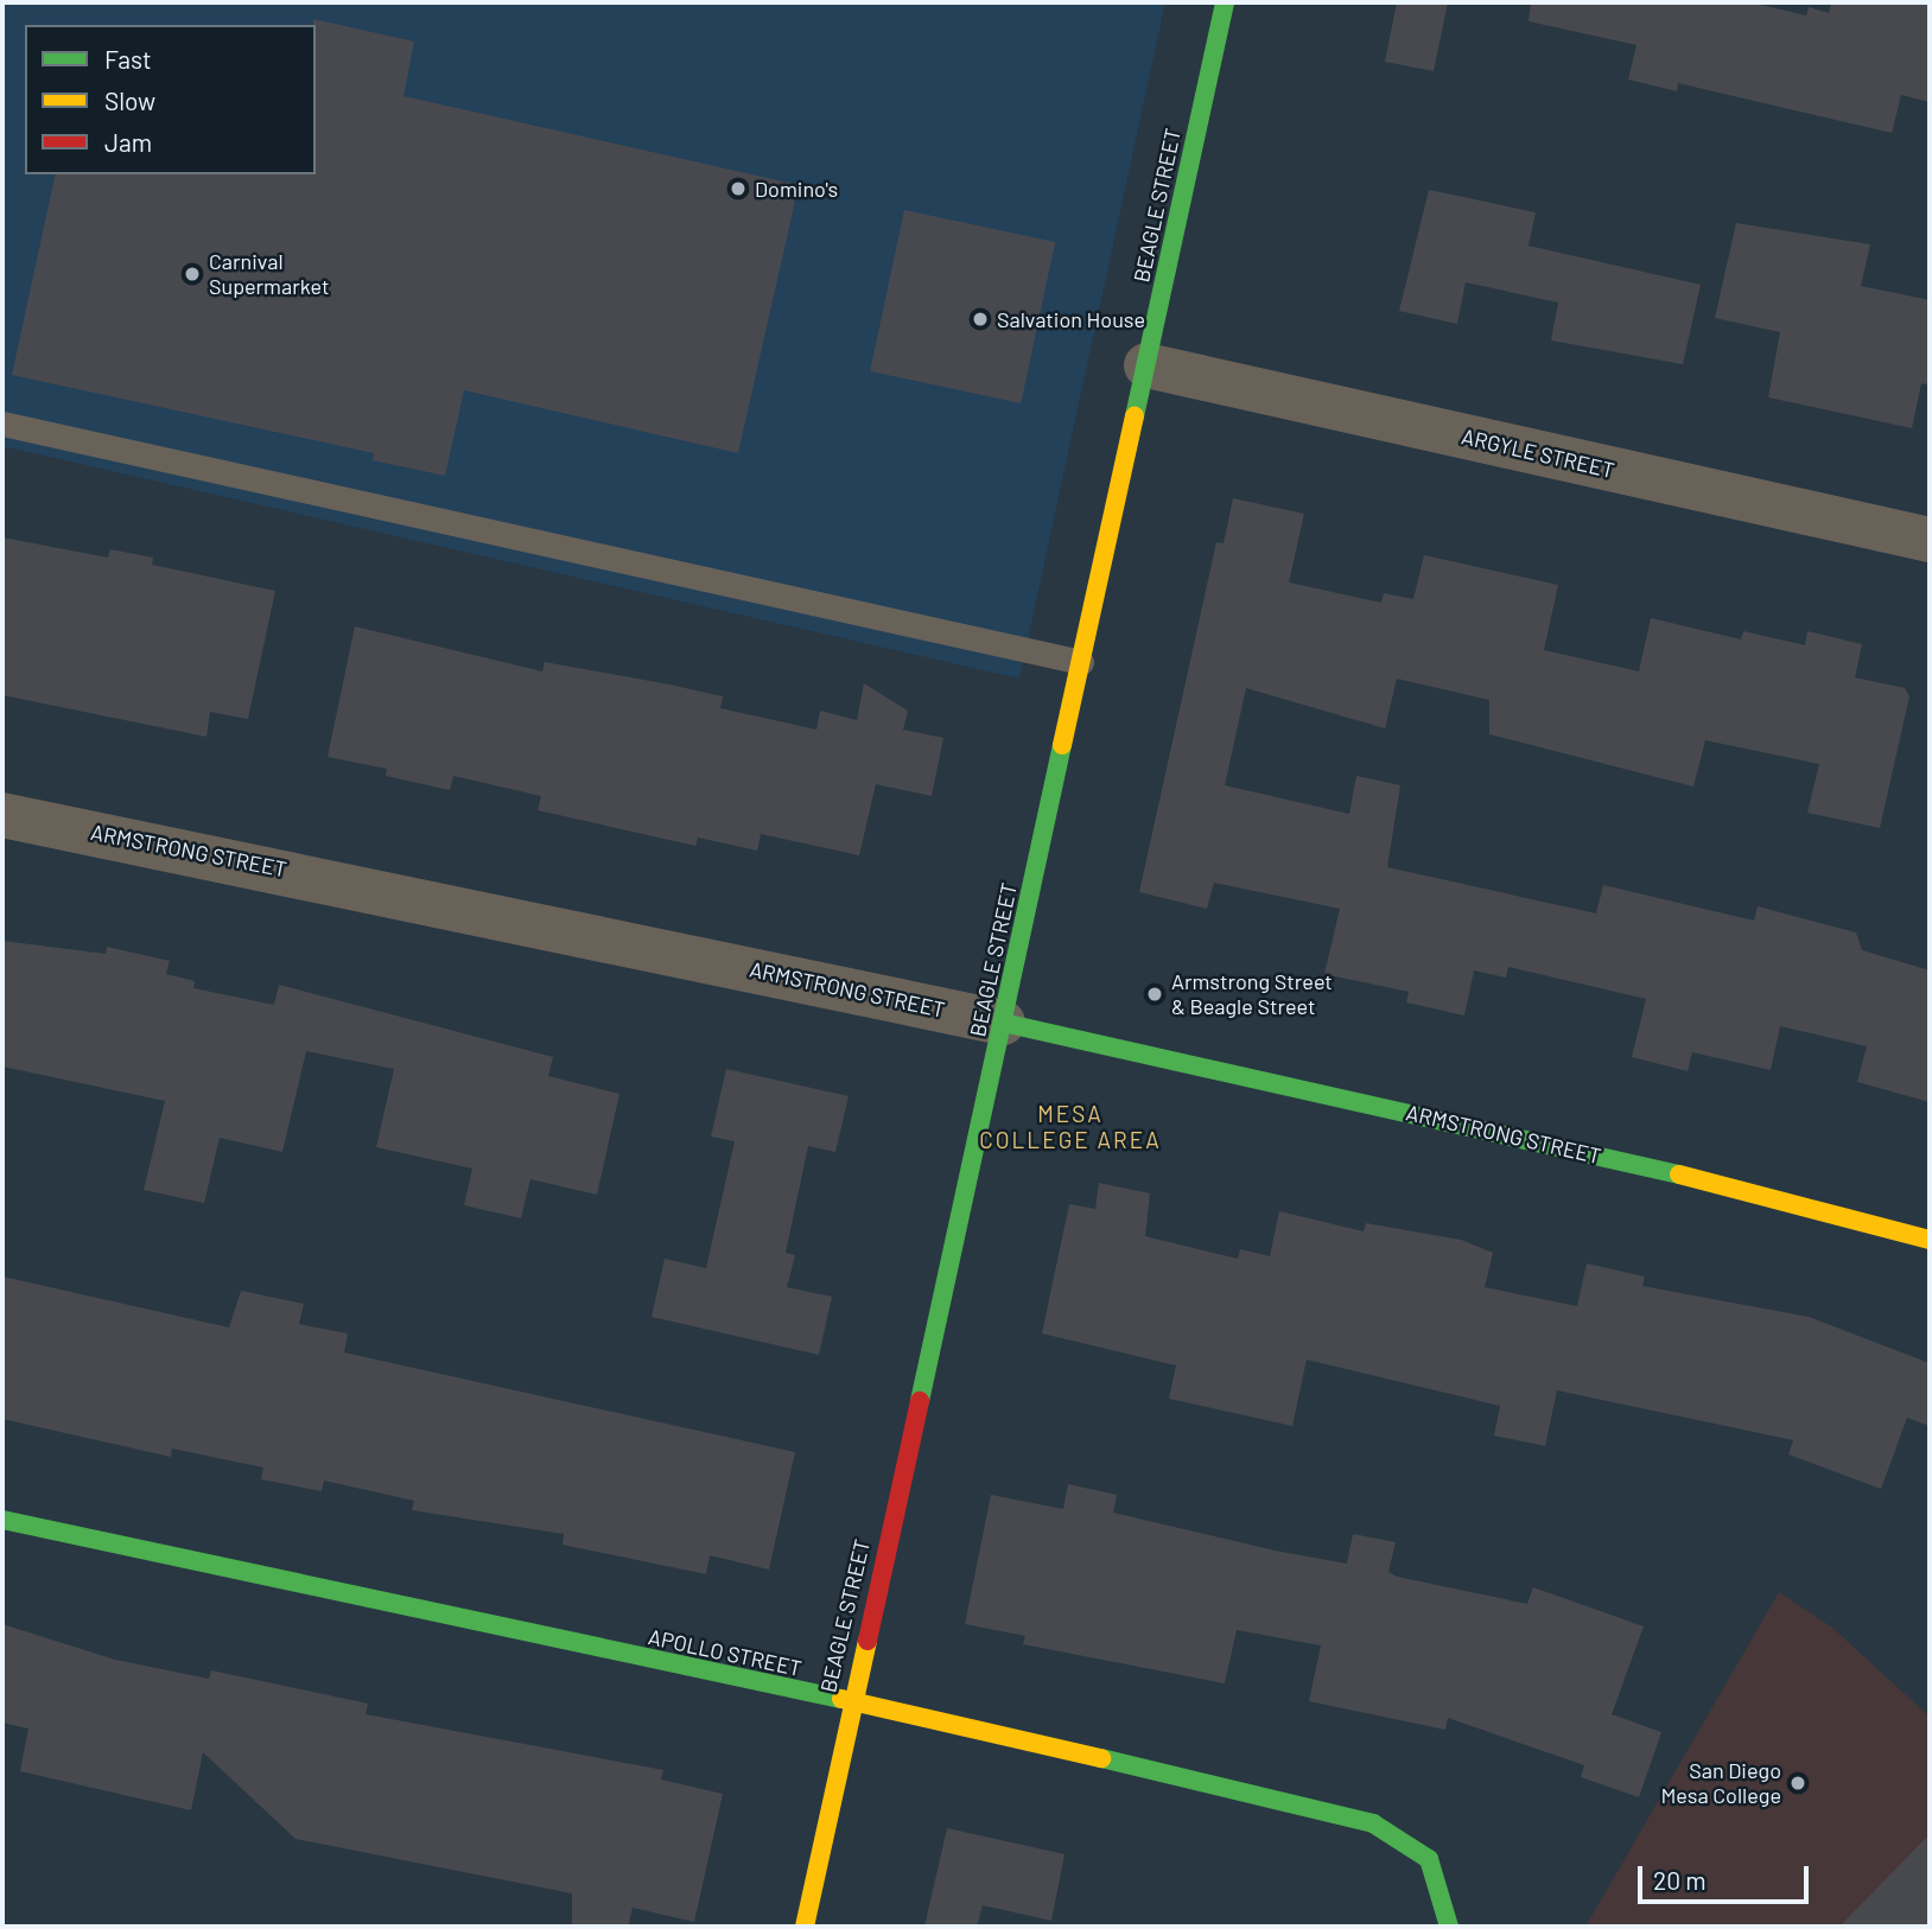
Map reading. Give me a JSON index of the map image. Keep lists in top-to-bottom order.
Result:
{
  "streets": {
    "street": [
      "BEAGLE STREET",
      "ARGYLE STREET",
      "ARMSTRONG STREET",
      "APOLLO STREET"
    ]
  },
  "crossings": [
    ["BEAGLE STREET", "ARGYLE STREET"],
    ["BEAGLE STREET", "ARMSTRONG STREET"],
    ["BEAGLE STREET", "APOLLO STREET"]
  ],
  "districts": ["MESA COLLEGE AREA"],
  "places": [
    "Domino's",
    "Carnival Supermarket",
    "Salvation House",
    "Armstrong Street & Beagle Street",
    "San Diego Mesa College"
  ],
  "legend": ["Fast", "Slow", "Jam"],
  "scale_bar": "20 m"
}
